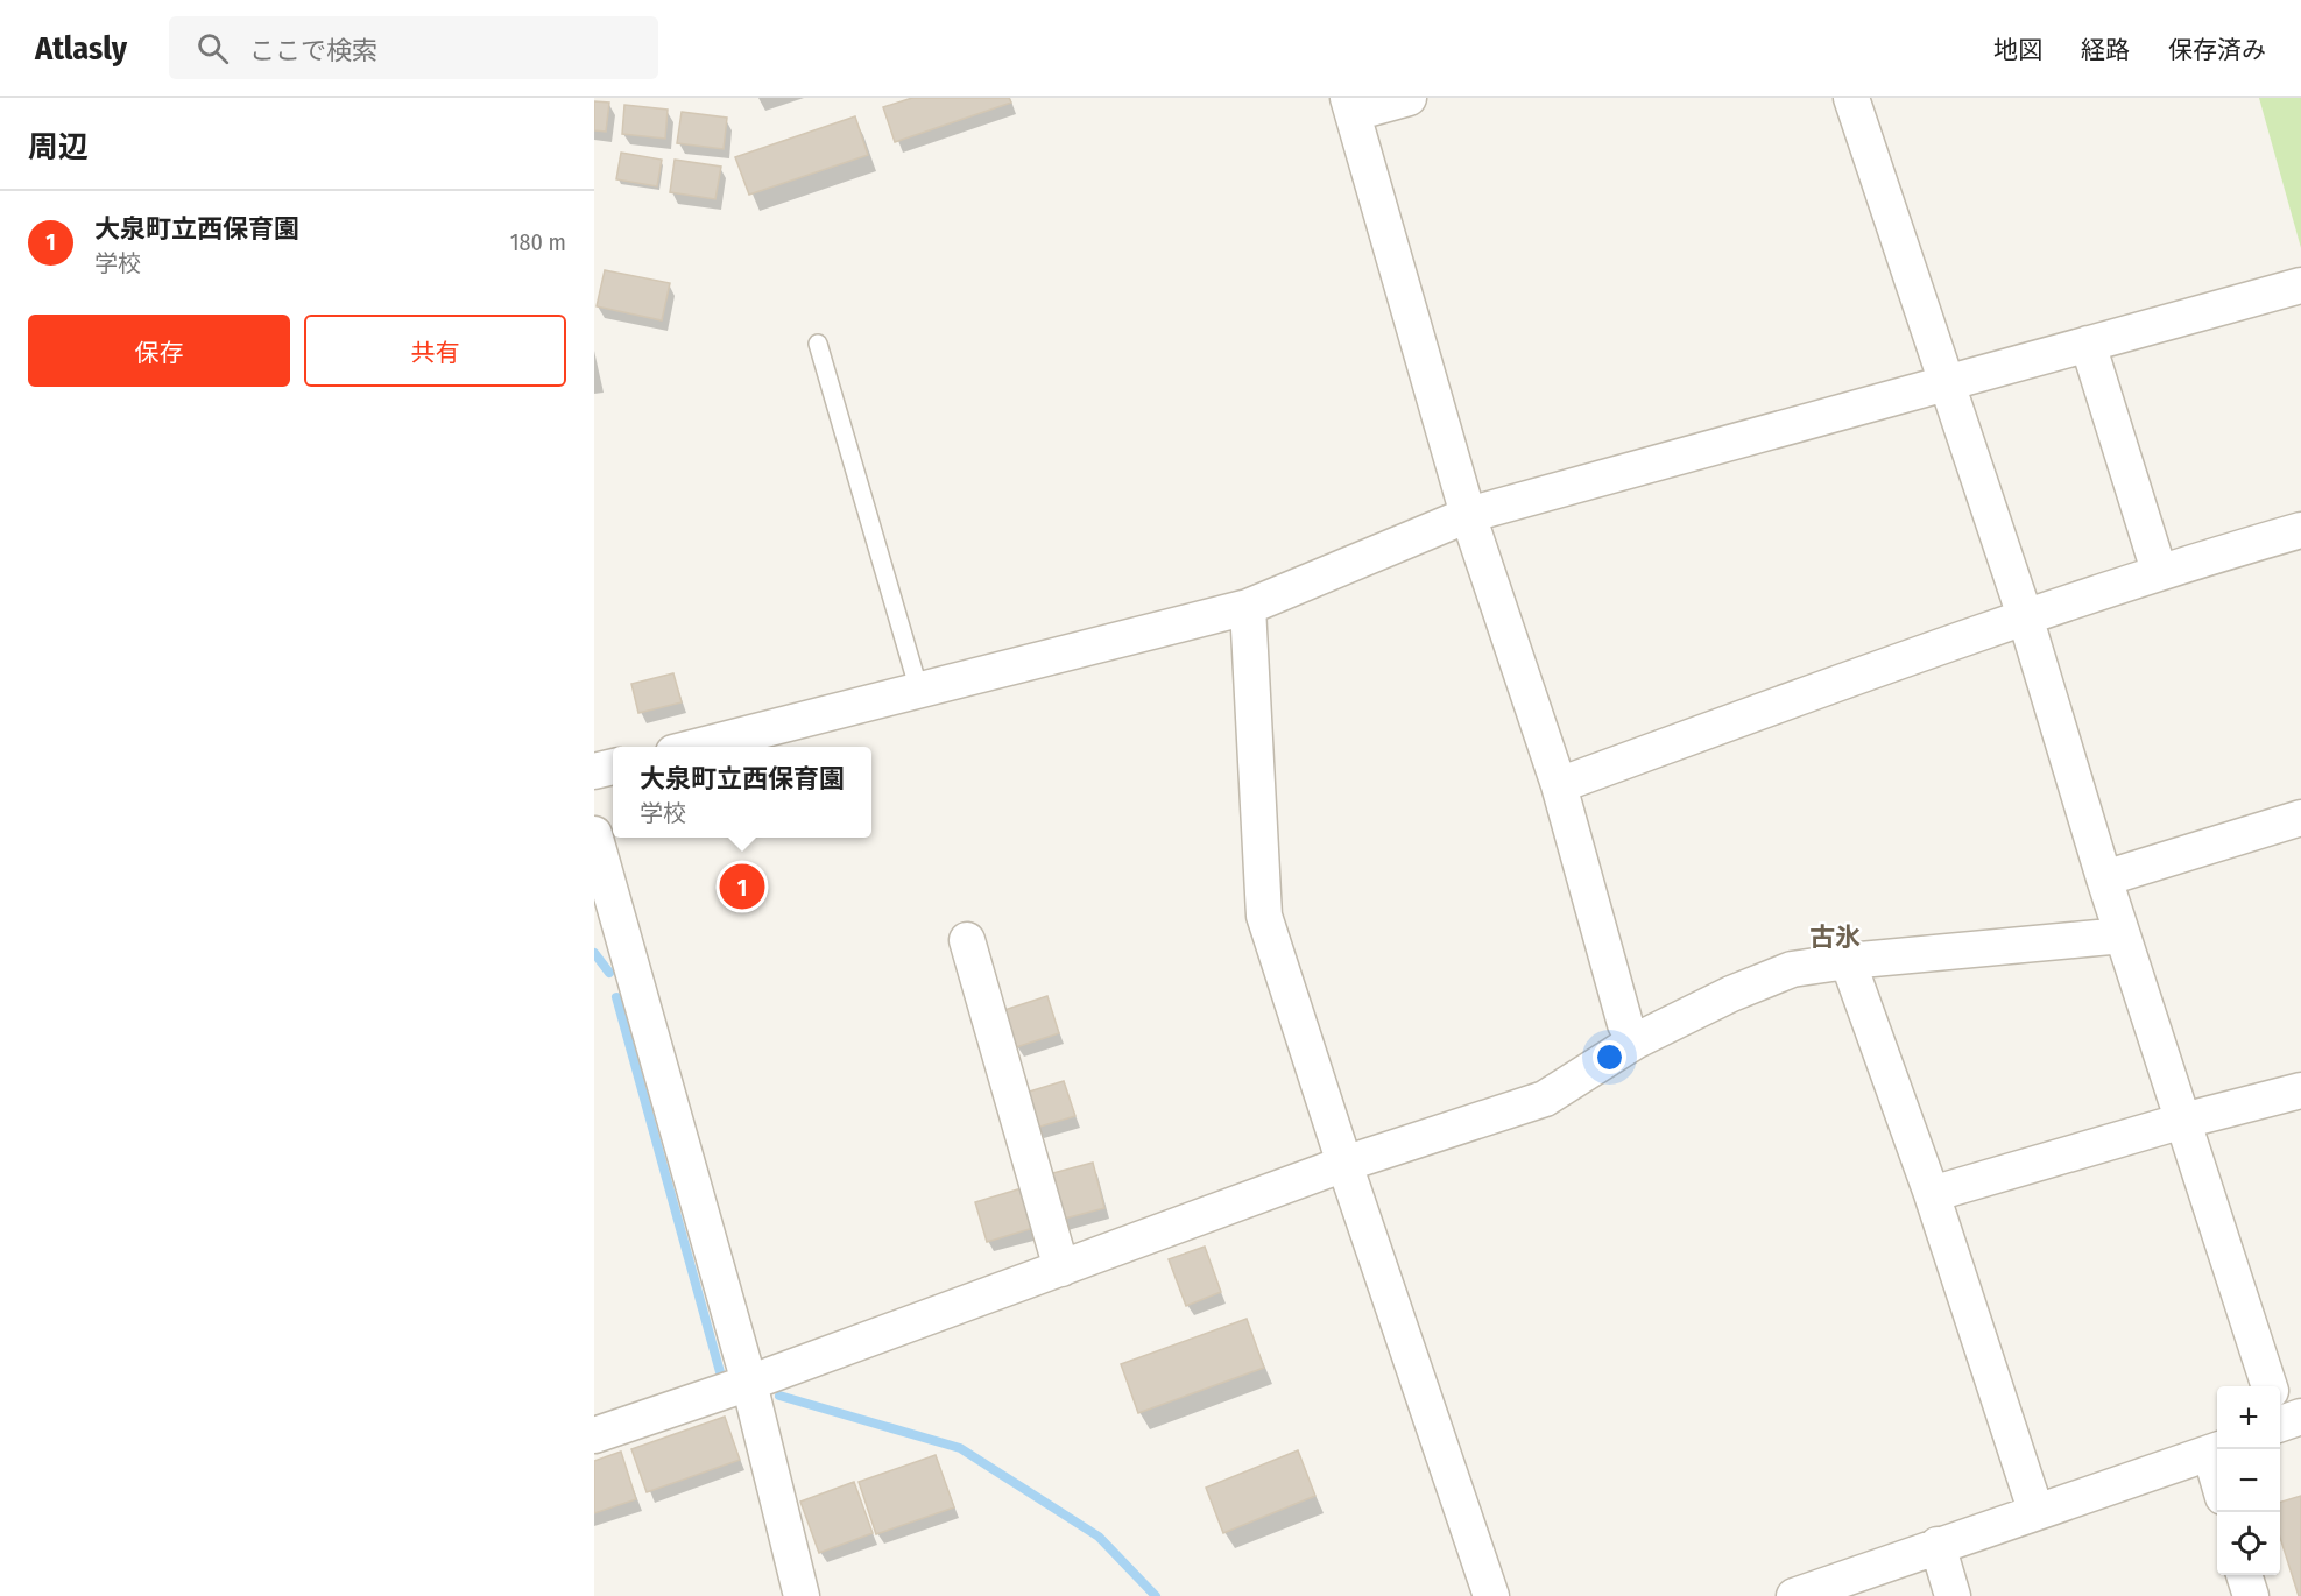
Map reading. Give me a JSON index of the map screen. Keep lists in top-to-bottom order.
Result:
{
  "districts": ["古氷"],
  "page": {
    "header": "Atlasly",
    "search": "ここで検索",
    "nav": ["地図", "経路", "保存済み"],
    "heading": "周辺",
    "list": [
      {
        "mark": "1",
        "name": "大泉町立西保育園",
        "note": "学校",
        "value": "180 m"
      }
    ],
    "buttons": ["保存", "共有"],
    "popup": ["大泉町立西保育園", "学校"],
    "pins": "1",
    "map_buttons": ["+", "−"]
  }
}
